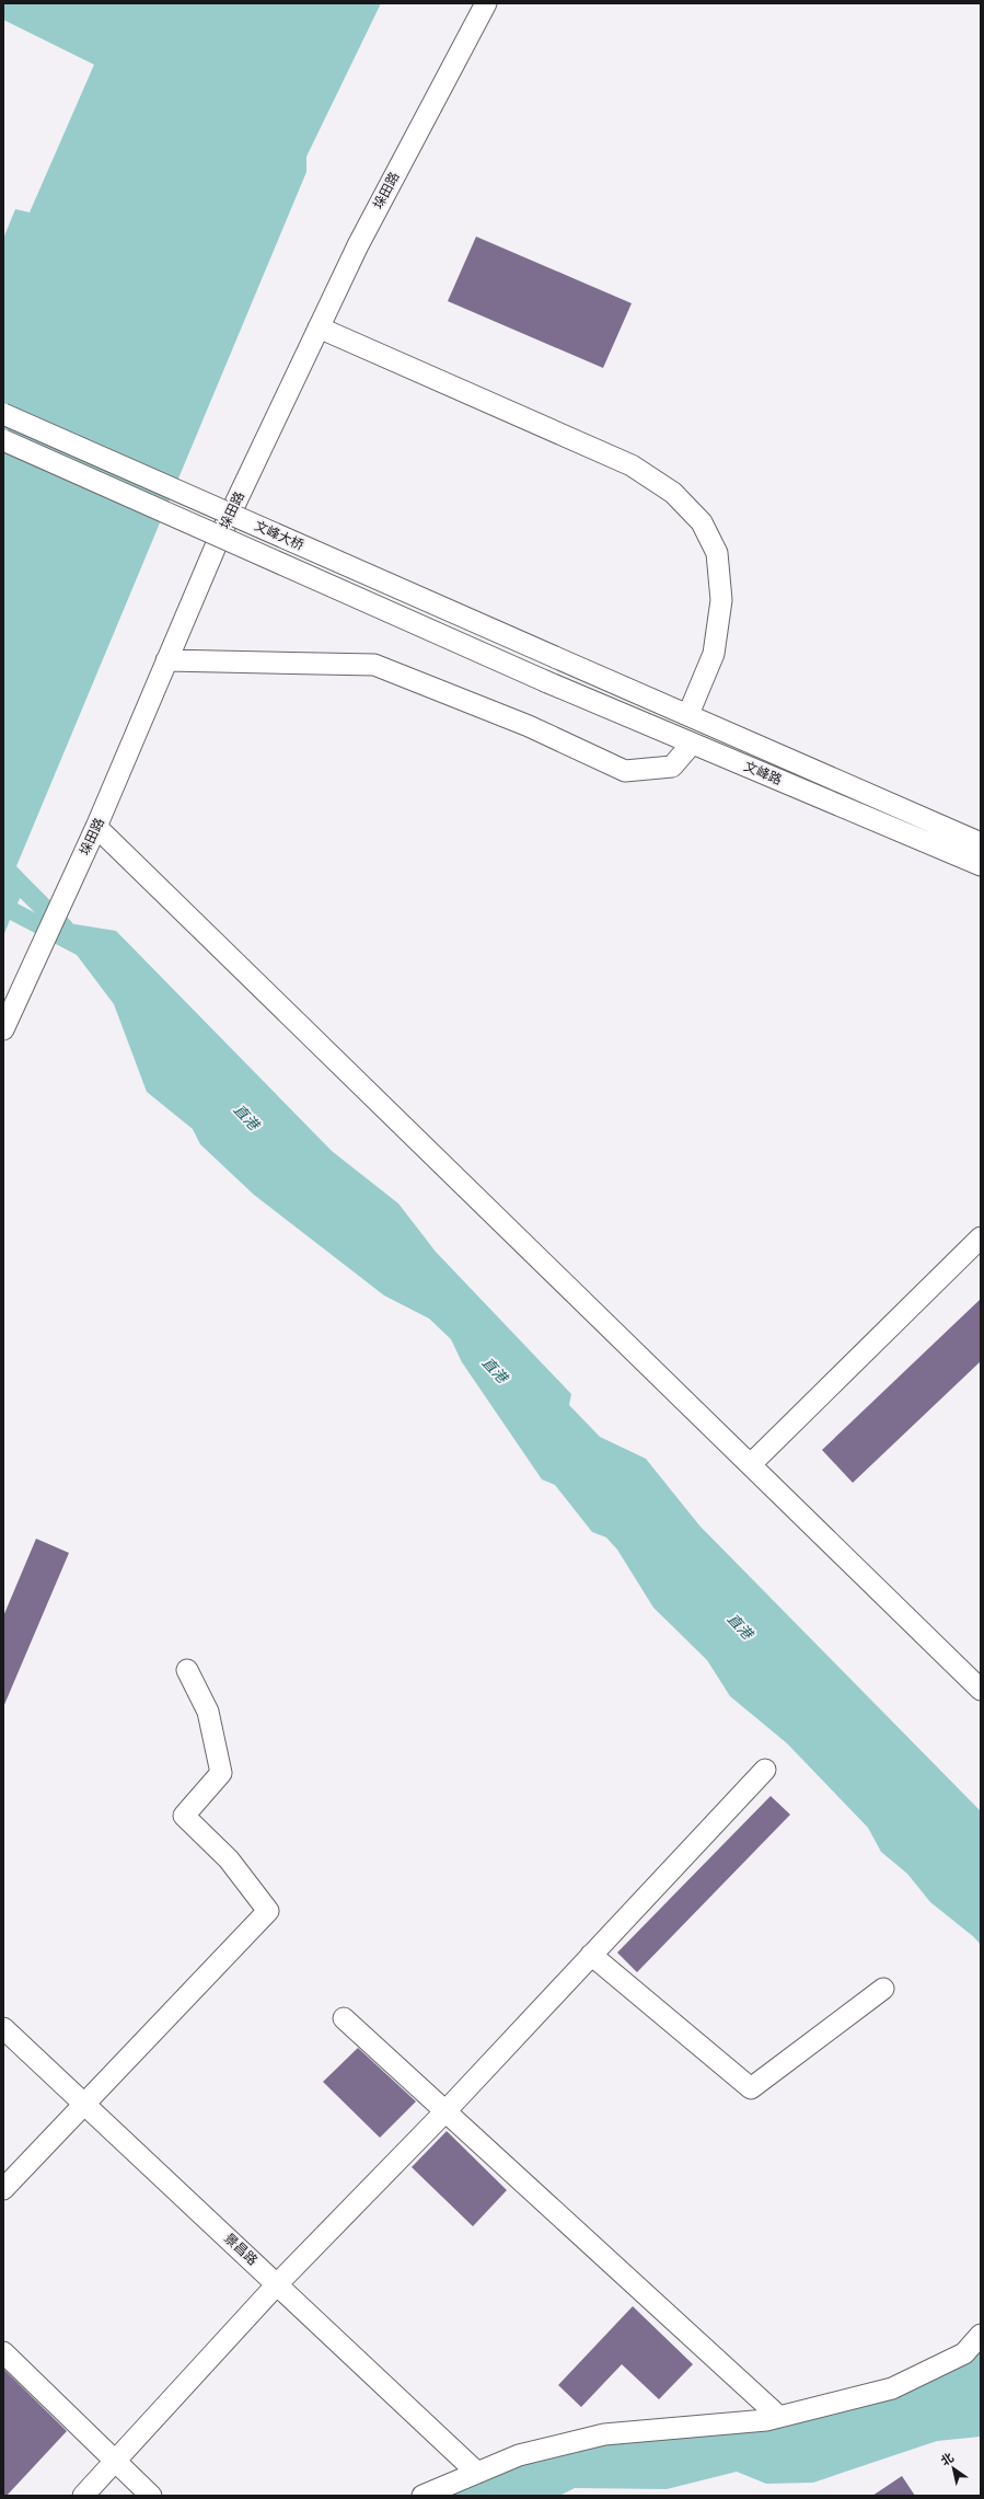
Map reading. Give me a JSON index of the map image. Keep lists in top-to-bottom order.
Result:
{
  "streets": {
    "street": [
      "垛田路",
      "文峰大桥",
      "文峰路",
      "景昌路"
    ]
  },
  "crossings": [
    ["文峰大桥", "文峰路"]
  ],
  "water": ["直港"],
  "north": "top left"
}
